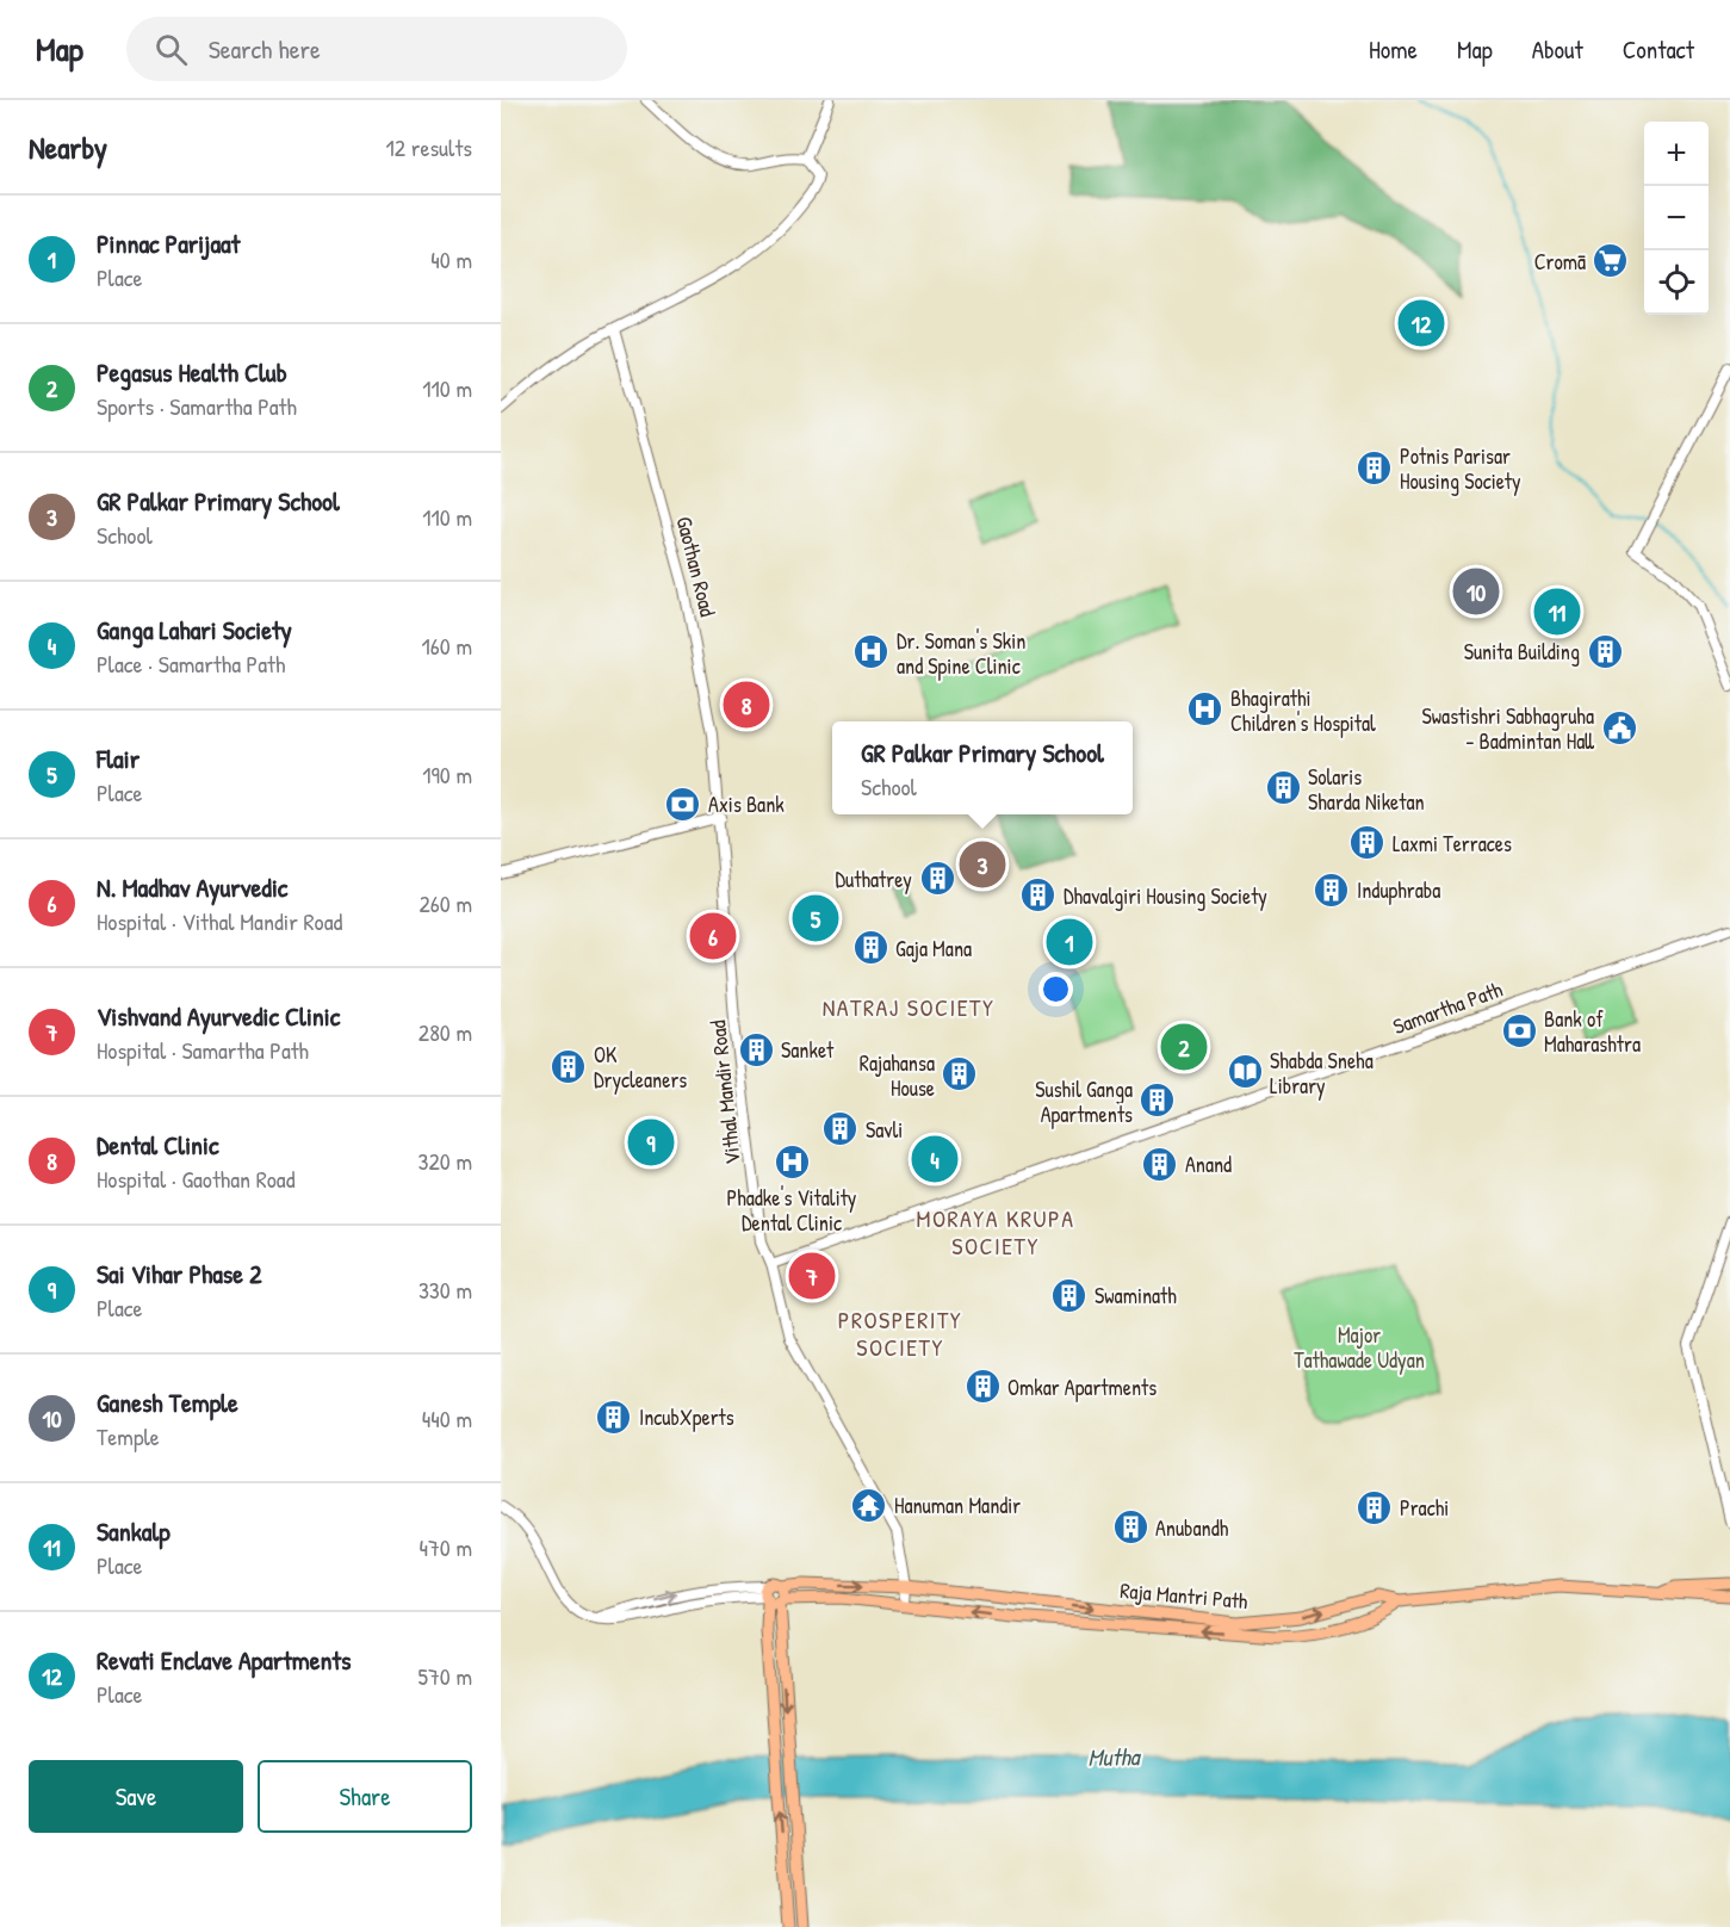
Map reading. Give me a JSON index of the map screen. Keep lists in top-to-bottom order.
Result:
{
  "streets": {
    "main road": ["Raja Mantri Path"],
    "street": ["Gaothan Road", "Samartha Path", "Vithal Mandir Road"]
  },
  "crossings": [
    ["Gaothan Road", "Vithal Mandir Road"],
    ["Samartha Path", "Vithal Mandir Road"],
    ["Vithal Mandir Road", "Raja Mantri Path"]
  ],
  "districts": ["NATRAJ SOCIETY", "MORAYA KRUPA SOCIETY", "PROSPERITY SOCIETY"],
  "water": ["Mutha"],
  "parks": ["Major Tathawade Udyan"],
  "places": {
    "supermarket": ["Cromā"],
    "building": [
      "Potnis Parisar Housing Society",
      "Sunita Building",
      "Solaris Sharda Niketan",
      "Laxmi Terraces",
      "Duthatrey",
      "Induphraba",
      "Dhavalgiri Housing Society",
      "Gaja Mana",
      "Sanket",
      "OK Drycleaners",
      "Rajahansa House",
      "Sushil Ganga Apartments",
      "Savli",
      "Anand",
      "Swaminath",
      "Omkar Apartments",
      "IncubXperts",
      "Prachi",
      "Anubandh"
    ],
    "hospital": ["Dr. Soman's Skin and Spine Clinic", "Bhagirathi Children's Hospital", "Phadke's Vitality Dental Clinic"],
    "public building": ["Swastishri Sabhagruha - Badmintan Hall"],
    "bank": ["Axis Bank", "Bank of Maharashtra"],
    "library": ["Shabda Sneha Library"],
    "temple": ["Hanuman Mandir"]
  },
  "page": {
    "header": "Map",
    "search": "Search here",
    "nav": [
      "Home",
      "Map",
      "About",
      "Contact"
    ],
    "heading": ["Nearby", "12 results"],
    "map_buttons": ["+", "−"],
    "list": [
      {
        "mark": "1",
        "name": "Pinnac Parijaat",
        "note": "Place",
        "value": "40 m"
      },
      {
        "mark": "2",
        "name": "Pegasus Health Club",
        "note": "Sports · Samartha Path",
        "value": "110 m"
      },
      {
        "mark": "3",
        "name": "GR Palkar Primary School",
        "note": "School",
        "value": "110 m"
      },
      {
        "mark": "4",
        "name": "Ganga Lahari Society",
        "note": "Place · Samartha Path",
        "value": "160 m"
      },
      {
        "mark": "5",
        "name": "Flair",
        "note": "Place",
        "value": "190 m"
      },
      {
        "mark": "6",
        "name": "N. Madhav Ayurvedic",
        "note": "Hospital · Vithal Mandir Road",
        "value": "260 m"
      },
      {
        "mark": "7",
        "name": "Vishvand Ayurvedic Clinic",
        "note": "Hospital · Samartha Path",
        "value": "280 m"
      },
      {
        "mark": "8",
        "name": "Dental Clinic",
        "note": "Hospital · Gaothan Road",
        "value": "320 m"
      },
      {
        "mark": "9",
        "name": "Sai Vihar Phase 2",
        "note": "Place",
        "value": "330 m"
      },
      {
        "mark": "10",
        "name": "Ganesh Temple",
        "note": "Temple",
        "value": "440 m"
      },
      {
        "mark": "11",
        "name": "Sankalp",
        "note": "Place",
        "value": "470 m"
      },
      {
        "mark": "12",
        "name": "Revati Enclave Apartments",
        "note": "Place",
        "value": "570 m"
      }
    ],
    "pins": [
      "12",
      "10",
      "11",
      "8",
      "3",
      "5",
      "6",
      "1",
      "2",
      "9",
      "4",
      "7"
    ],
    "popup": ["GR Palkar Primary School", "School"],
    "buttons": ["Save", "Share"]
  }
}
